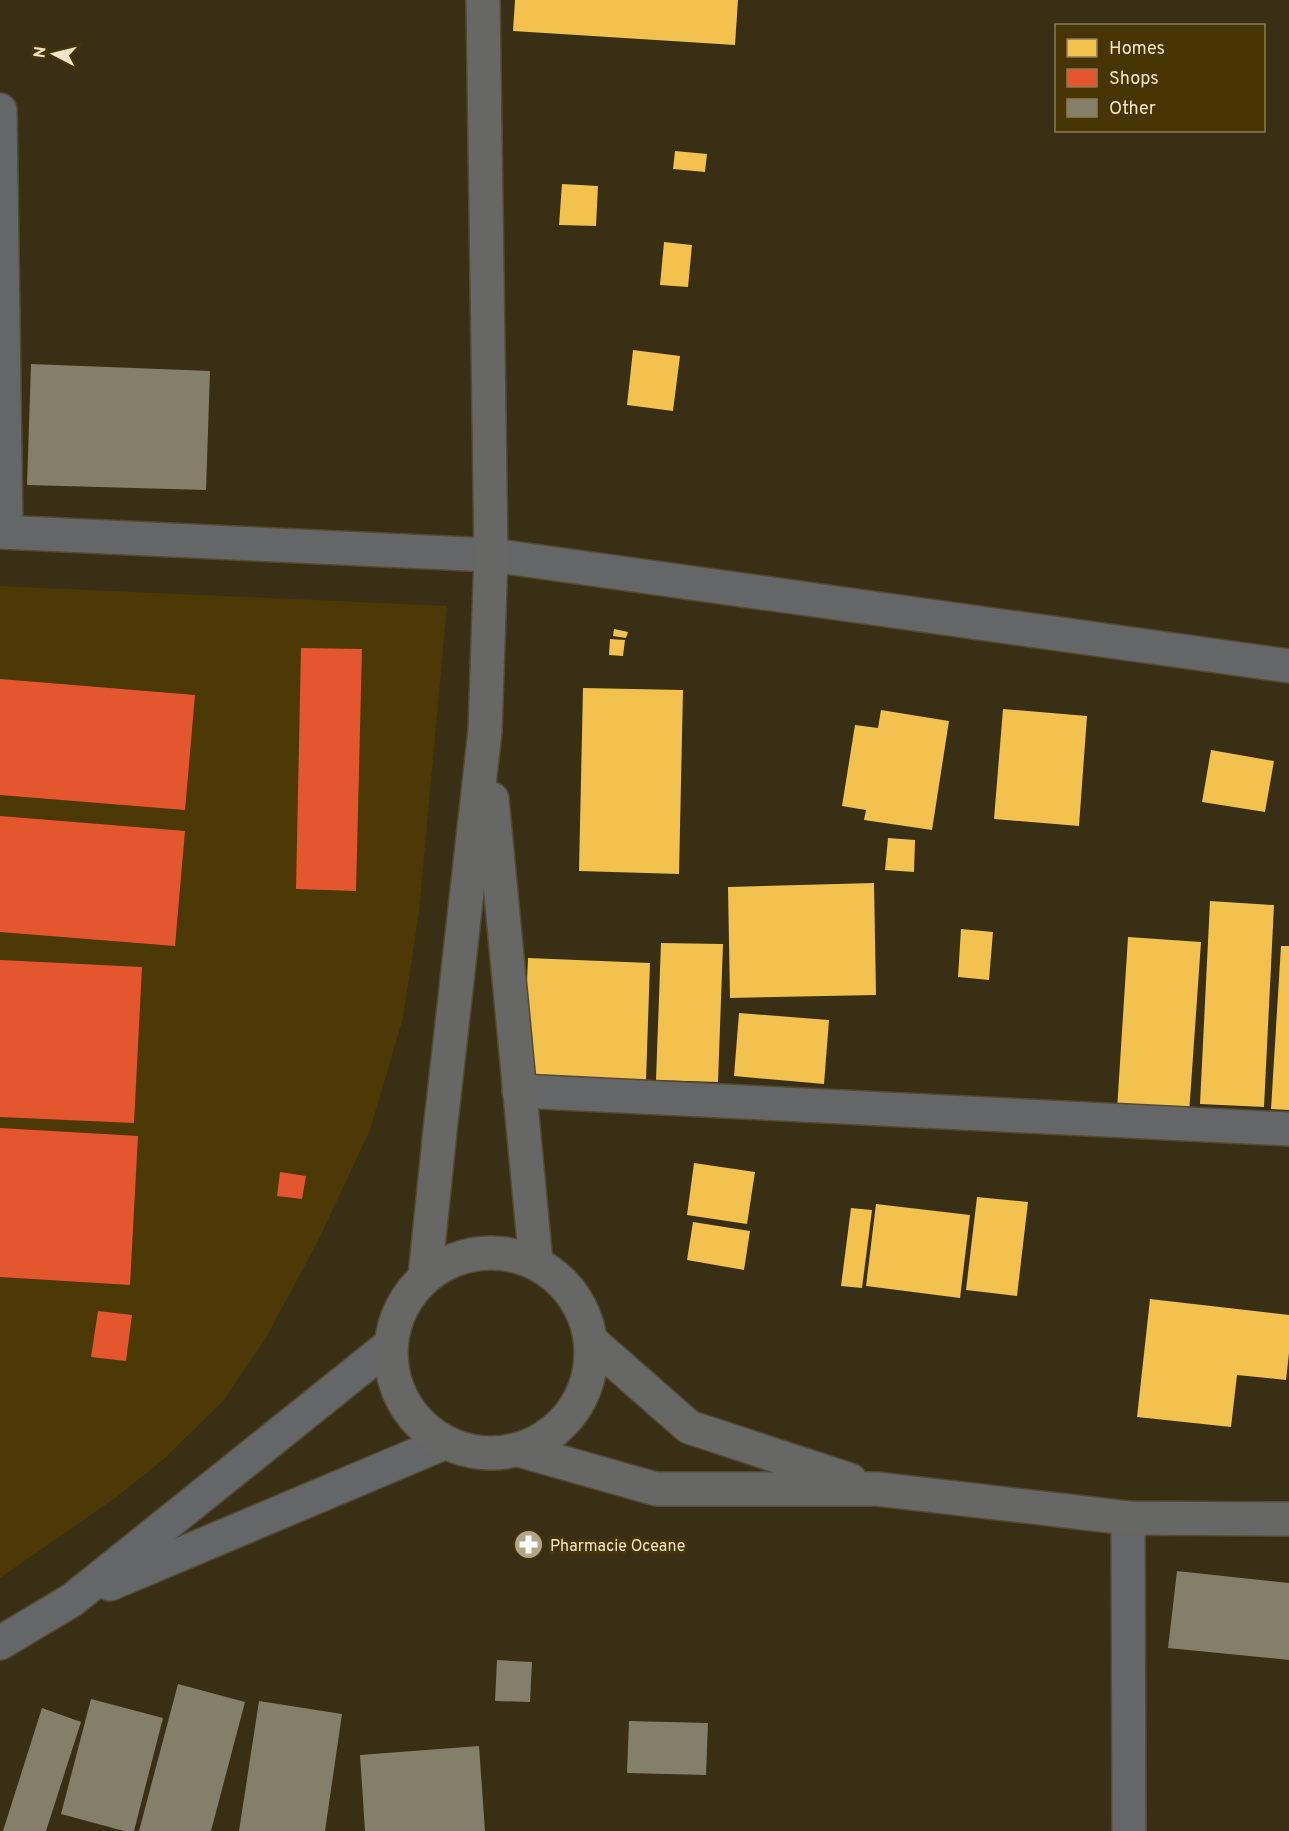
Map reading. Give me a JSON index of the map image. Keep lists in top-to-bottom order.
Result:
{
  "places": {
    "pharmacy": ["Pharmacie Oceane"]
  },
  "legend": ["Homes", "Shops", "Other"],
  "north": "left"
}
